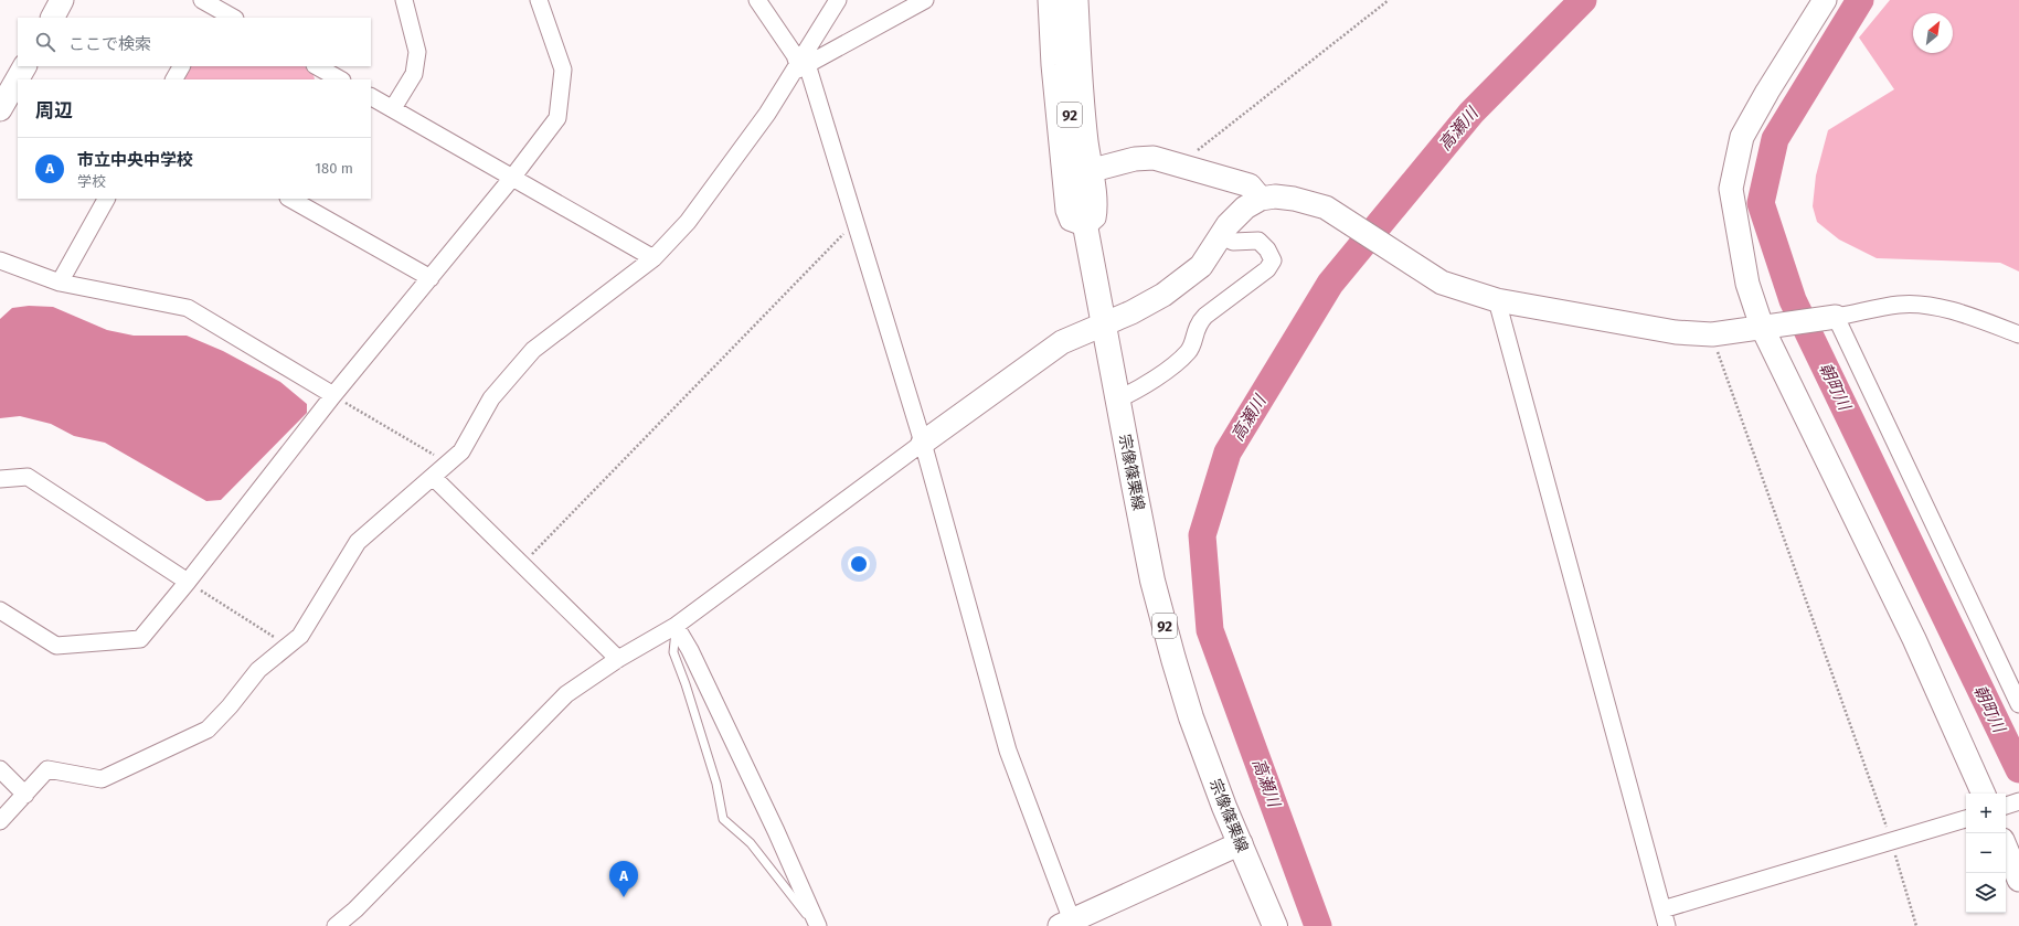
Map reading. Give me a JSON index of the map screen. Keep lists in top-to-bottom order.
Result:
{
  "streets": {
    "main road": ["92", "宗像篠栗線"]
  },
  "water": ["高瀬川", "朝町川"],
  "north": "top right",
  "page": {
    "search": "ここで検索",
    "heading": "周辺",
    "list": [
      {
        "mark": "A",
        "name": "市立中央中学校",
        "note": "学校",
        "value": "180 m"
      }
    ],
    "map_buttons": ["+", "−"],
    "pins": "A"
  }
}
